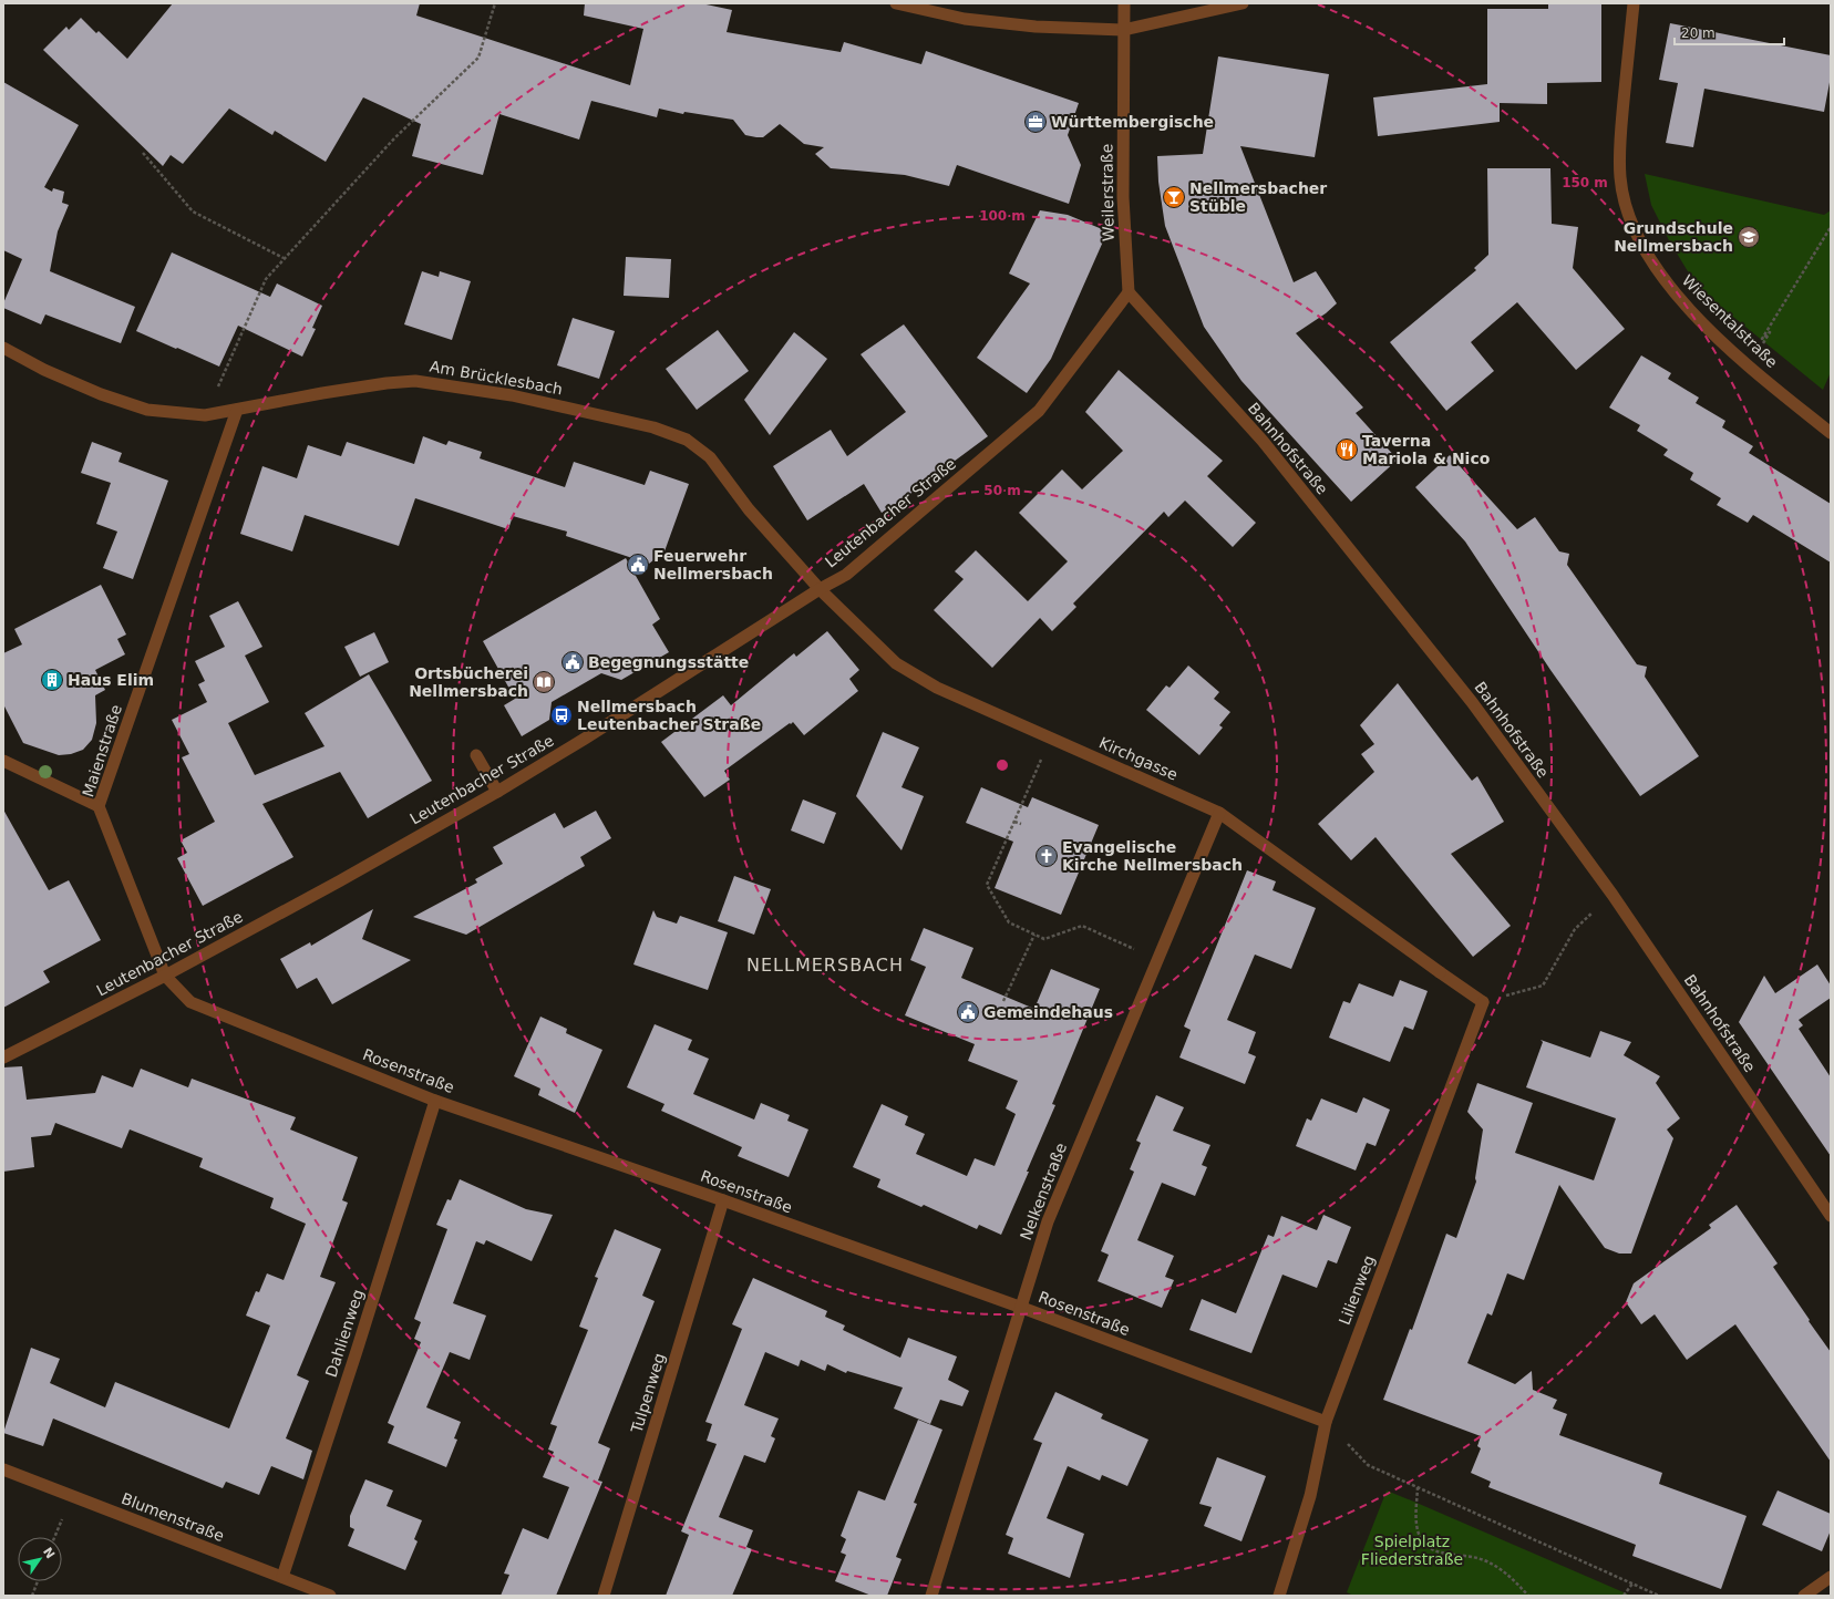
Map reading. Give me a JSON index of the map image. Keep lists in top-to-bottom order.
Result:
{
  "streets": {
    "street": [
      "Weilerstraße",
      "Wiesentalstraße",
      "Am Brücklesbach",
      "Bahnhofstraße",
      "Leutenbacher Straße",
      "Maienstraße",
      "Kirchgasse",
      "Rosenstraße",
      "Nelkenstraße",
      "Lilienweg",
      "Dahlienweg",
      "Tulpenweg",
      "Blumenstraße"
    ]
  },
  "crossings": [
    ["Weilerstraße", "Bahnhofstraße"],
    ["Weilerstraße", "Leutenbacher Straße"],
    ["Am Brücklesbach", "Leutenbacher Straße"],
    ["Am Brücklesbach", "Maienstraße"],
    ["Am Brücklesbach", "Kirchgasse"],
    ["Bahnhofstraße", "Leutenbacher Straße"],
    ["Leutenbacher Straße", "Maienstraße"],
    ["Leutenbacher Straße", "Kirchgasse"],
    ["Leutenbacher Straße", "Rosenstraße"],
    ["Maienstraße", "Rosenstraße"],
    ["Kirchgasse", "Nelkenstraße"],
    ["Kirchgasse", "Lilienweg"],
    ["Rosenstraße", "Nelkenstraße"],
    ["Rosenstraße", "Lilienweg"],
    ["Rosenstraße", "Dahlienweg"],
    ["Rosenstraße", "Tulpenweg"],
    ["Dahlienweg", "Blumenstraße"]
  ],
  "districts": ["NELLMERSBACH"],
  "parks": ["Spielplatz Fliederstraße"],
  "places": {
    "office": ["Württembergische"],
    "bar": ["Nellmersbacher Stüble"],
    "school or university": ["Grundschule Nellmersbach"],
    "restaurant": ["Taverna Mariola & Nico"],
    "public building": ["Feuerwehr Nellmersbach", "Begegnungsstätte", "Gemeindehaus"],
    "building": ["Haus Elim"],
    "library": ["Ortsbücherei Nellmersbach"],
    "bus stop": ["Nellmersbach Leutenbacher Straße"],
    "church": ["Evangelische Kirche Nellmersbach"]
  },
  "scale_bar": "20 m",
  "north": "top right",
  "rings": ["150 m", "100 m", "50 m"]
}
